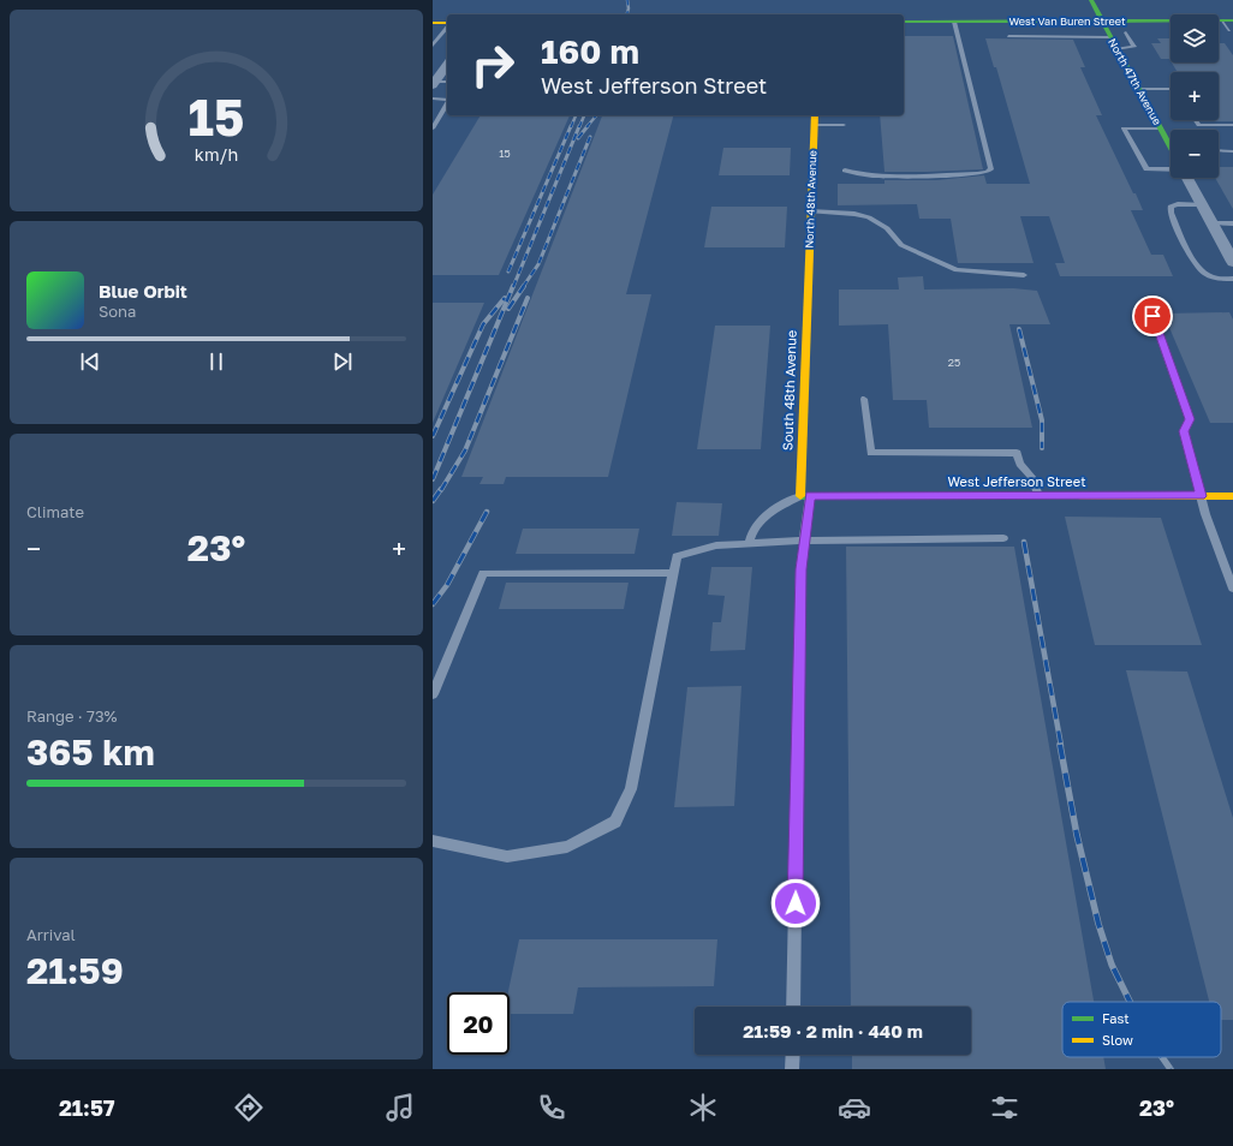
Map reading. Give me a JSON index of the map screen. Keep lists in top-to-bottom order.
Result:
{
  "streets": {
    "street": [
      "West Van Buren Street",
      "North 47th Avenue",
      "North 48th Avenue",
      "South 48th Avenue",
      "West Jefferson Street"
    ]
  },
  "crossings": [
    ["West Van Buren Street", "North 47th Avenue"],
    ["North 48th Avenue", "South 48th Avenue"],
    ["South 48th Avenue", "West Jefferson Street"]
  ],
  "house_numbers": ["15", "25"],
  "legend": ["Fast", "Slow"],
  "page": {
    "map_buttons": ["+", "−"],
    "turn": ["160 m", "West Jefferson Street"],
    "song": ["Blue Orbit", "Sona"],
    "tile": [
      "Climate",
      ["Range · 73%", "365 km"],
      ["Arrival", "21:59"]
    ],
    "heat": ["−", "23°", "+"],
    "limit": "20",
    "trip": "21:59 · 2 min · 440 m",
    "tabs": ["21:57", "23°"],
    "gauge": ["15", "km/h"]
  }
}
